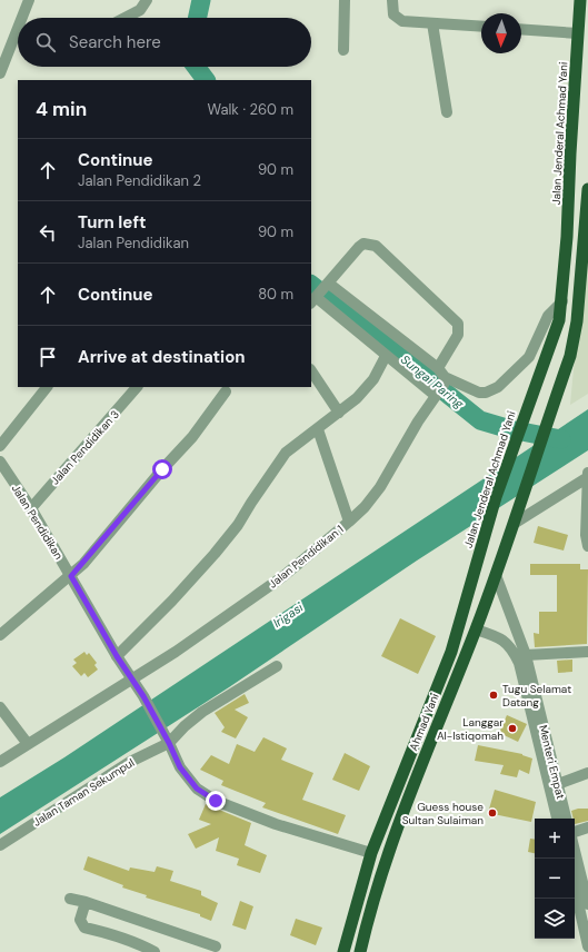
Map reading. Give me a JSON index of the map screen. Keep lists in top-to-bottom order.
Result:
{
  "streets": {
    "highway": ["Jalan Jenderal Achmad Yani", "Ahmad Yani"],
    "street": [
      "Jalan Pendidikan 3",
      "Jalan Pendidikan",
      "Jalan Pendidikan 1",
      "Menteri Empat",
      "Jalan Taman Sekumpul"
    ]
  },
  "crossings": [
    ["Jalan Jenderal Achmad Yani", "Jalan Pendidikan"],
    ["Jalan Pendidikan 3", "Jalan Pendidikan"],
    ["Jalan Pendidikan", "Jalan Pendidikan 1"],
    ["Jalan Pendidikan", "Jalan Taman Sekumpul"],
    ["Ahmad Yani", "Menteri Empat"]
  ],
  "water": ["Sungai Paring", "Irigasi"],
  "places": ["Tugu Selamat Datang", "Langgar Al-Istiqomah", "Guess house Sultan Sulaiman"],
  "north": "bottom",
  "page": {
    "search": "Search here",
    "heading": ["4 min", "Walk · 260 m"],
    "list": [
      ["Continue", "Jalan Pendidikan 2", "90 m"],
      ["Turn left", "Jalan Pendidikan", "90 m"],
      ["Continue", "80 m"],
      "Arrive at destination"
    ],
    "map_buttons": ["+", "−"]
  }
}
